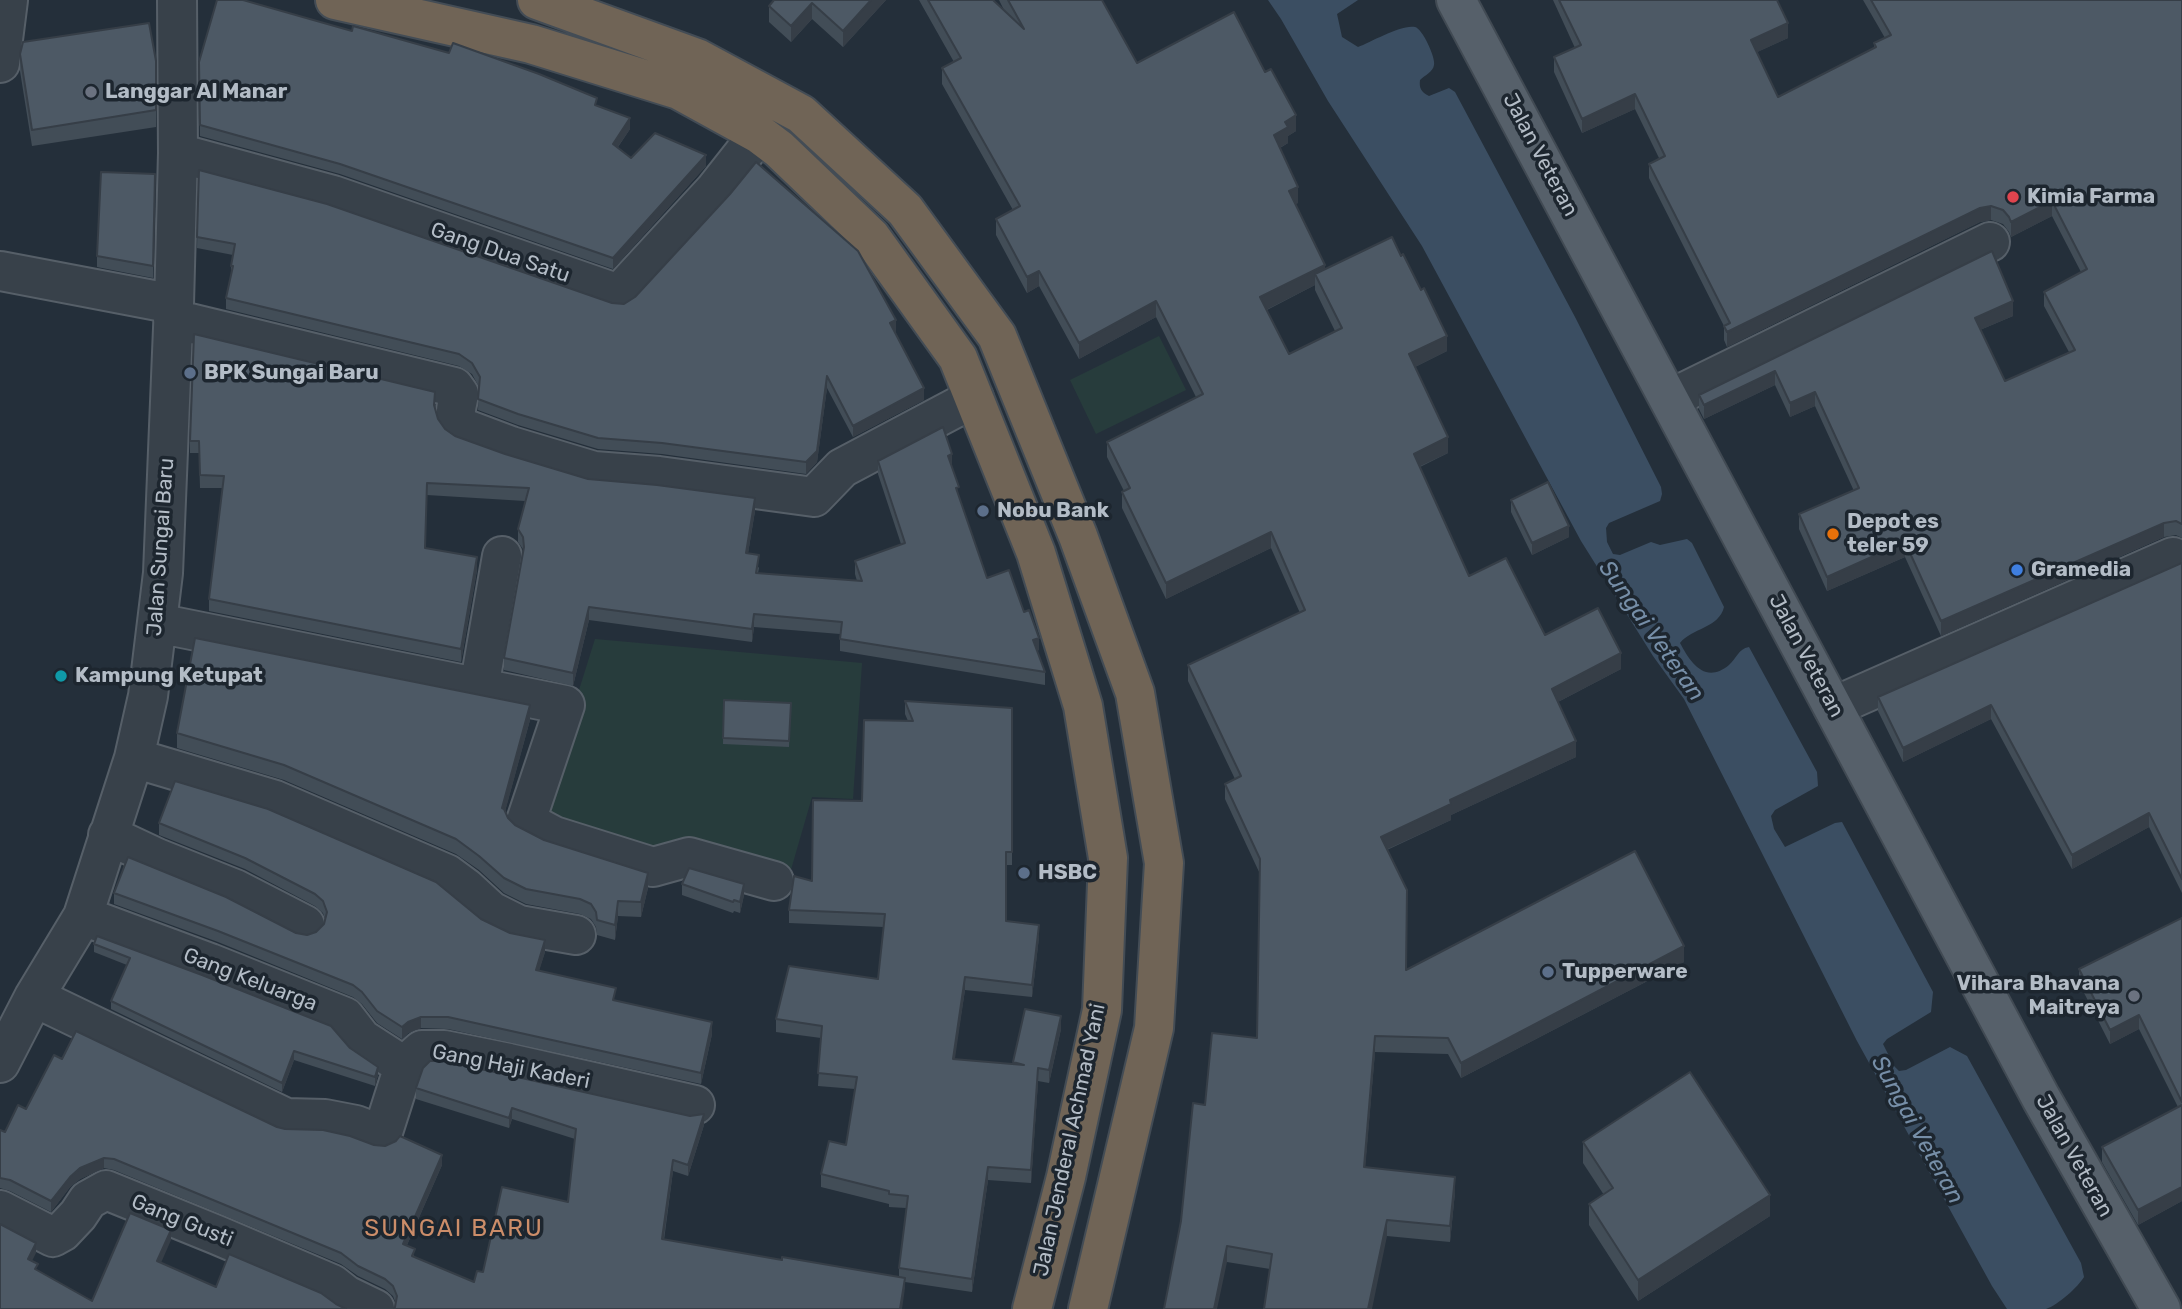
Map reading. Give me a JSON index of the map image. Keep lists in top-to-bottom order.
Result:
{
  "streets": {
    "highway": ["Jalan Jenderal Achmad Yani"],
    "main road": ["Jalan Veteran"],
    "street": [
      "Gang Dua Satu",
      "Jalan Sungai Baru",
      "Gang Keluarga",
      "Gang Haji Kaderi",
      "Gang Gusti"
    ]
  },
  "crossings": [
    ["Gang Dua Satu", "Jalan Sungai Baru"],
    ["Gang Dua Satu", "Jalan Jenderal Achmad Yani"],
    ["Jalan Sungai Baru", "Gang Keluarga"],
    ["Jalan Sungai Baru", "Gang Haji Kaderi"],
    ["Gang Keluarga", "Gang Haji Kaderi"]
  ],
  "districts": ["SUNGAI BARU"],
  "water": ["Sungai Veteran"],
  "places": [
    "Langgar Al Manar",
    "Kimia Farma",
    "BPK Sungai Baru",
    "Nobu Bank",
    "Depot es teler 59",
    "Gramedia",
    "Kampung Ketupat",
    "HSBC",
    "Tupperware",
    "Vihara Bhavana Maitreya"
  ]
}
